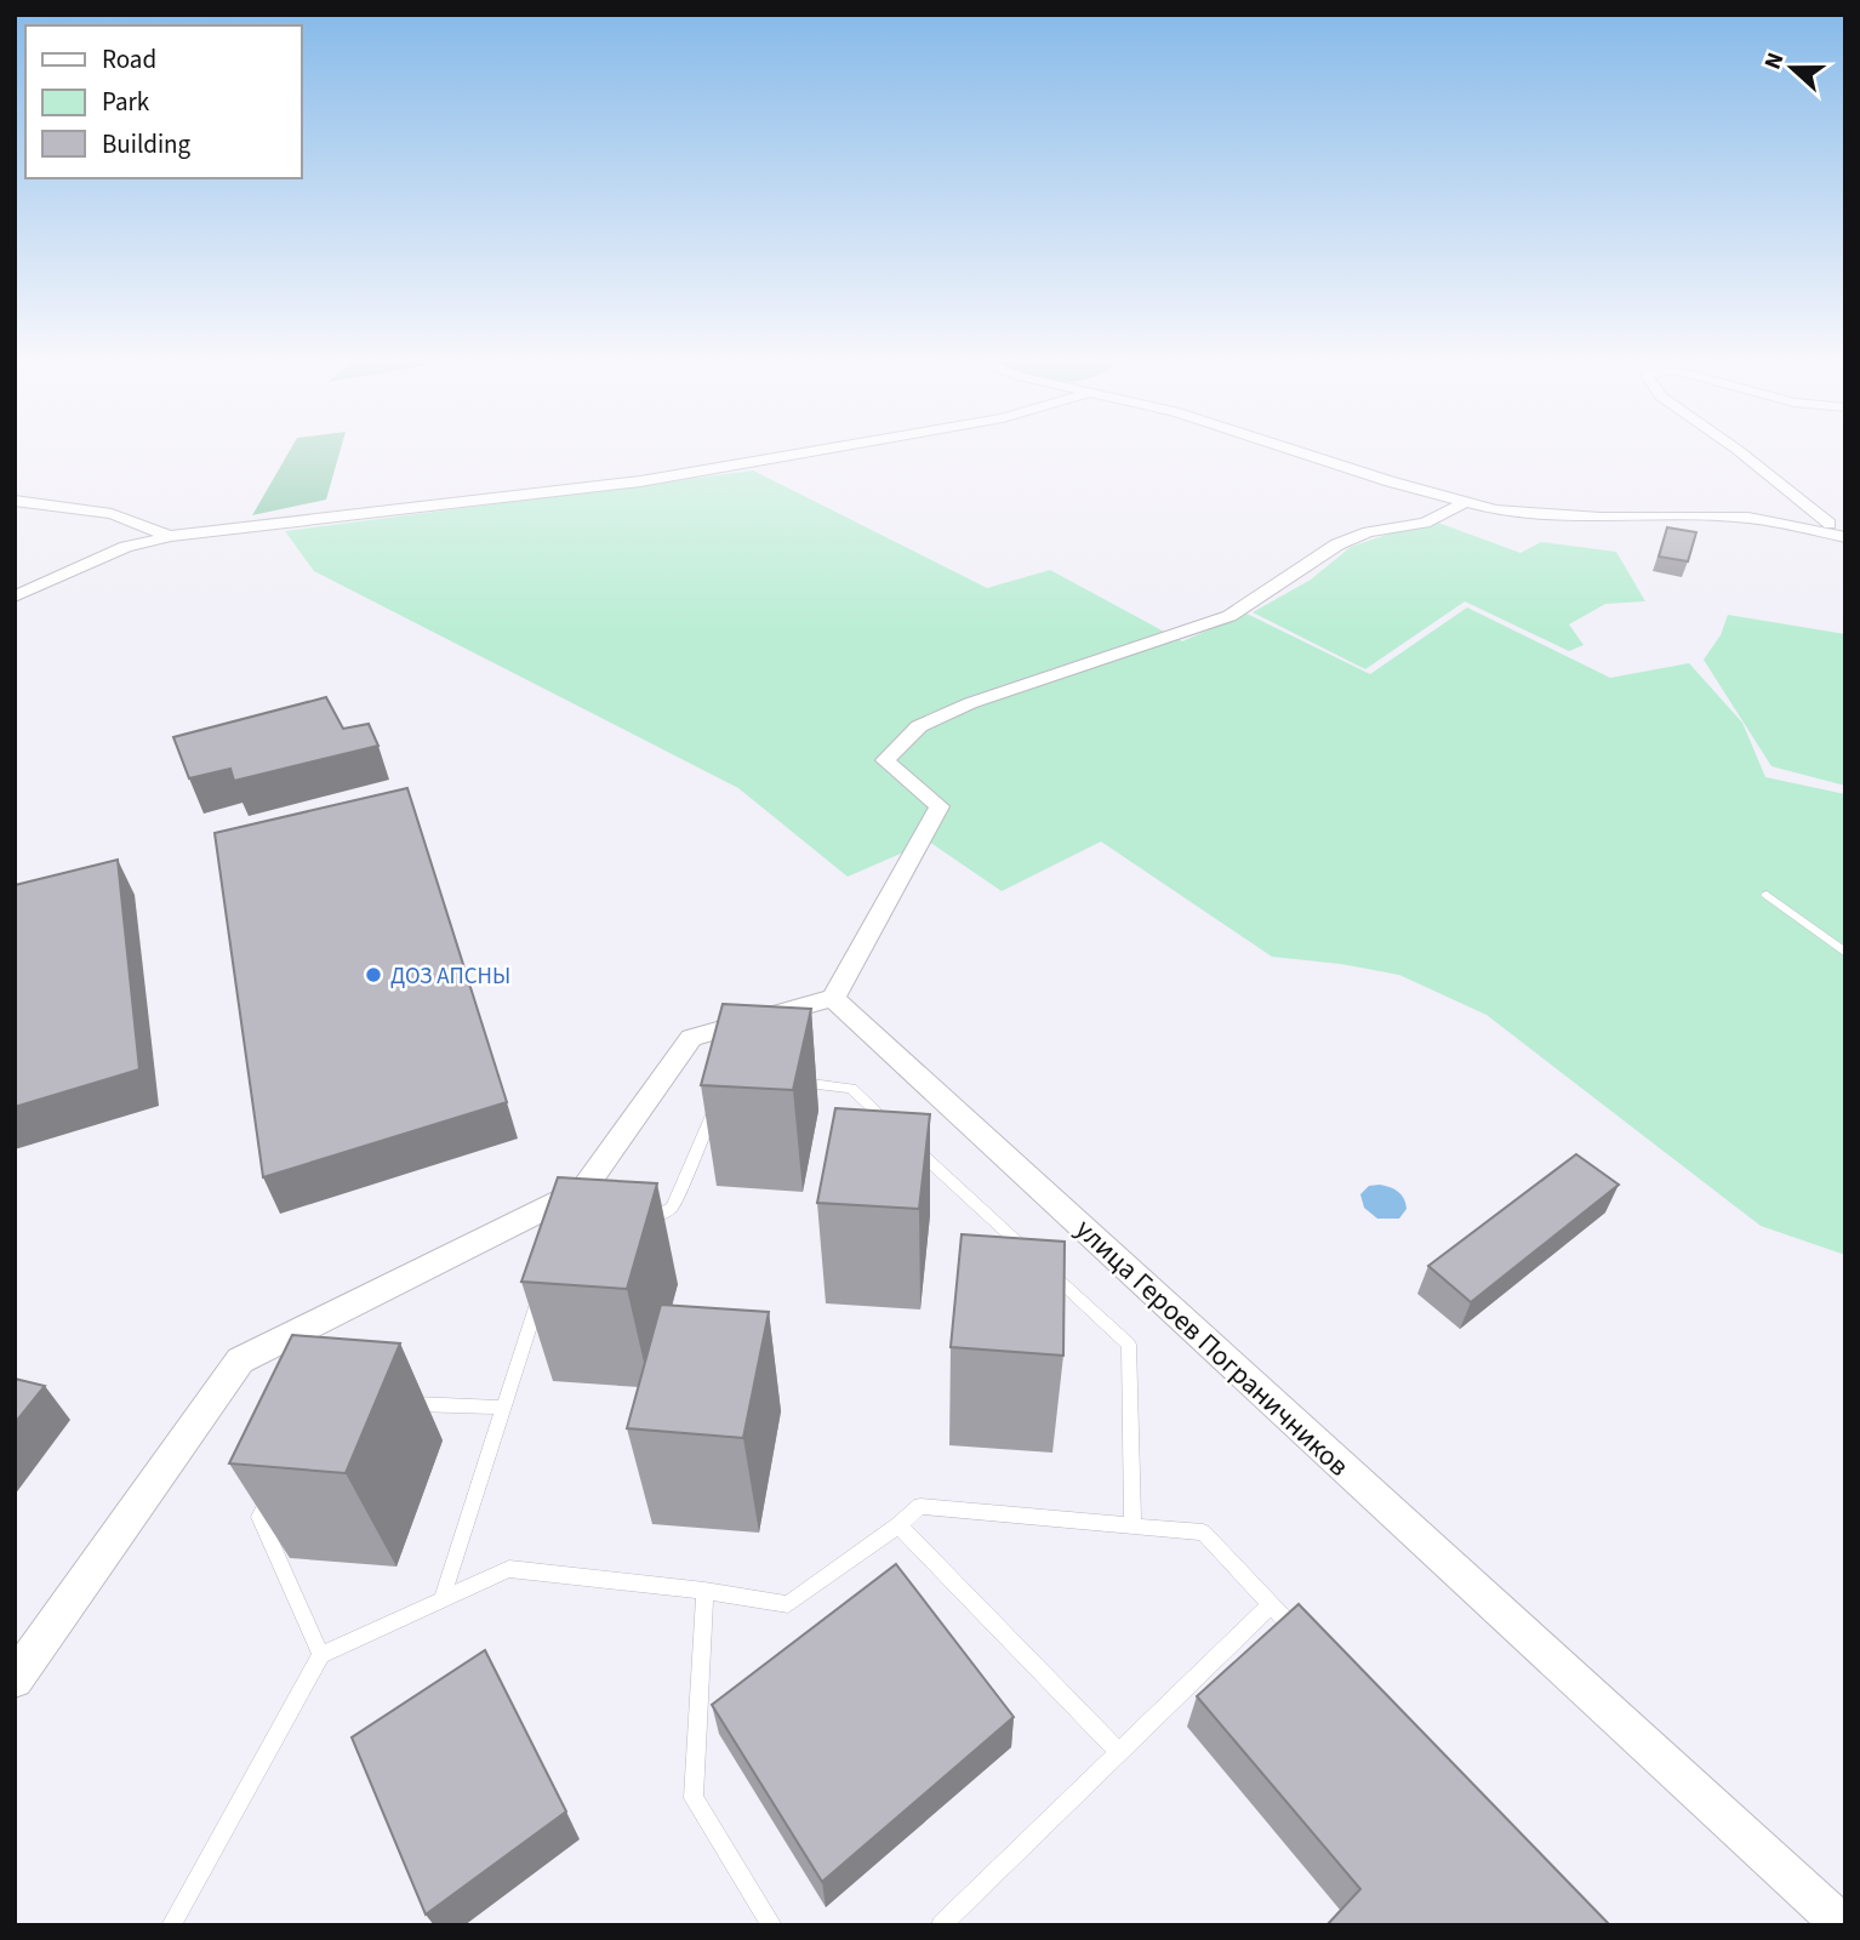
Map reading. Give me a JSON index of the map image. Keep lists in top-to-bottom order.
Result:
{
  "streets": {
    "street": ["улица Героев Пограничников"]
  },
  "places": ["ДОЗ АПСНЫ"],
  "legend": ["Road", "Park", "Building"],
  "north": "left"
}
